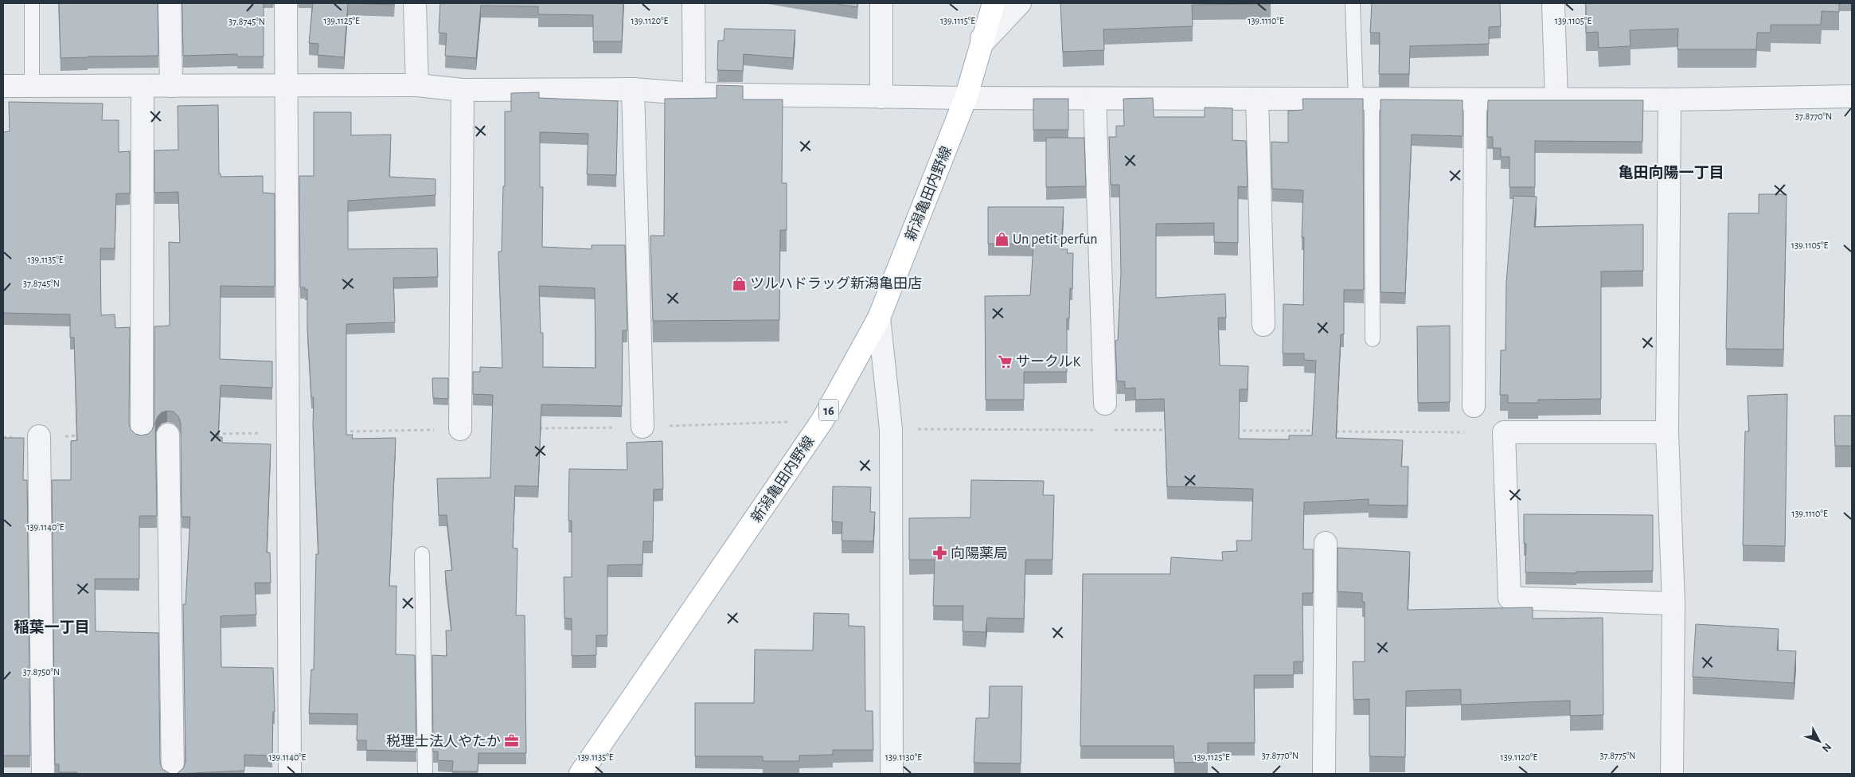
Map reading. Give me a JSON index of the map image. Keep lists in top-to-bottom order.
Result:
{
  "streets": {
    "main road": ["新潟亀田内野線", "16"]
  },
  "districts": ["亀田向陽一丁目", "稲葉一丁目"],
  "places": {
    "shop": ["Un petit perfun", "ツルハドラッグ新潟亀田店"],
    "supermarket": ["サークルK"],
    "pharmacy": ["向陽薬局"],
    "office": ["税理士法人やたか"]
  },
  "north": "bottom right",
  "coordinates": [
    "139.1125°E",
    "139.1120°E",
    "139.1115°E",
    "139.1110°E",
    "139.1105°E",
    "37.8745°N",
    "37.8770°N",
    "139.1135°E",
    "139.1140°E",
    "37.8750°N",
    "37.8775°N",
    "139.1130°E"
  ]
}
